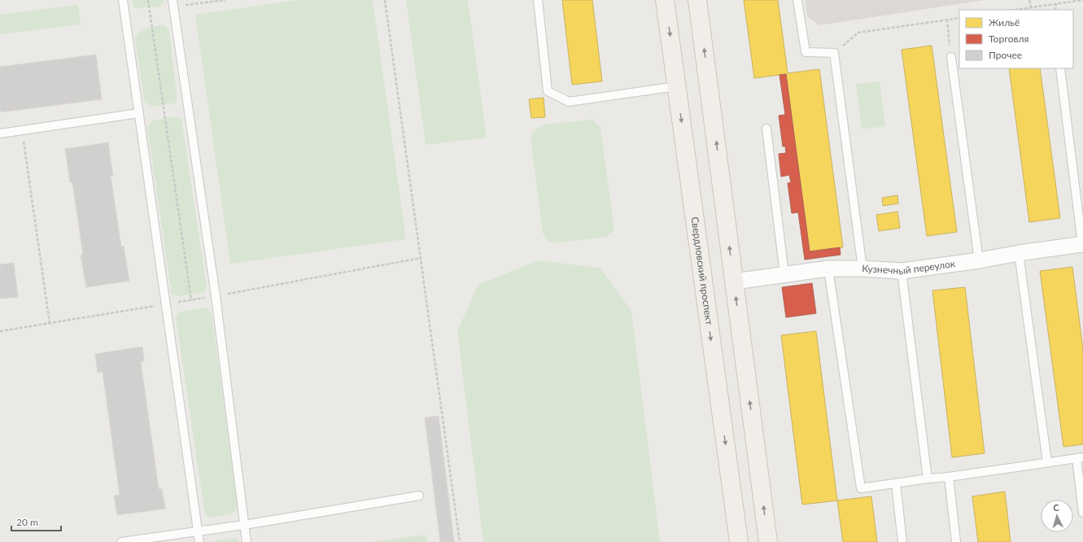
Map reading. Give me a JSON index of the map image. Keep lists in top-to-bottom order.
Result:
{
  "streets": {
    "main road": ["Свердловский проспект"],
    "street": ["Кузнечный переулок"]
  },
  "legend": ["Жильё", "Торговля", "Прочее"],
  "scale_bar": "20 m",
  "north": "top"
}
